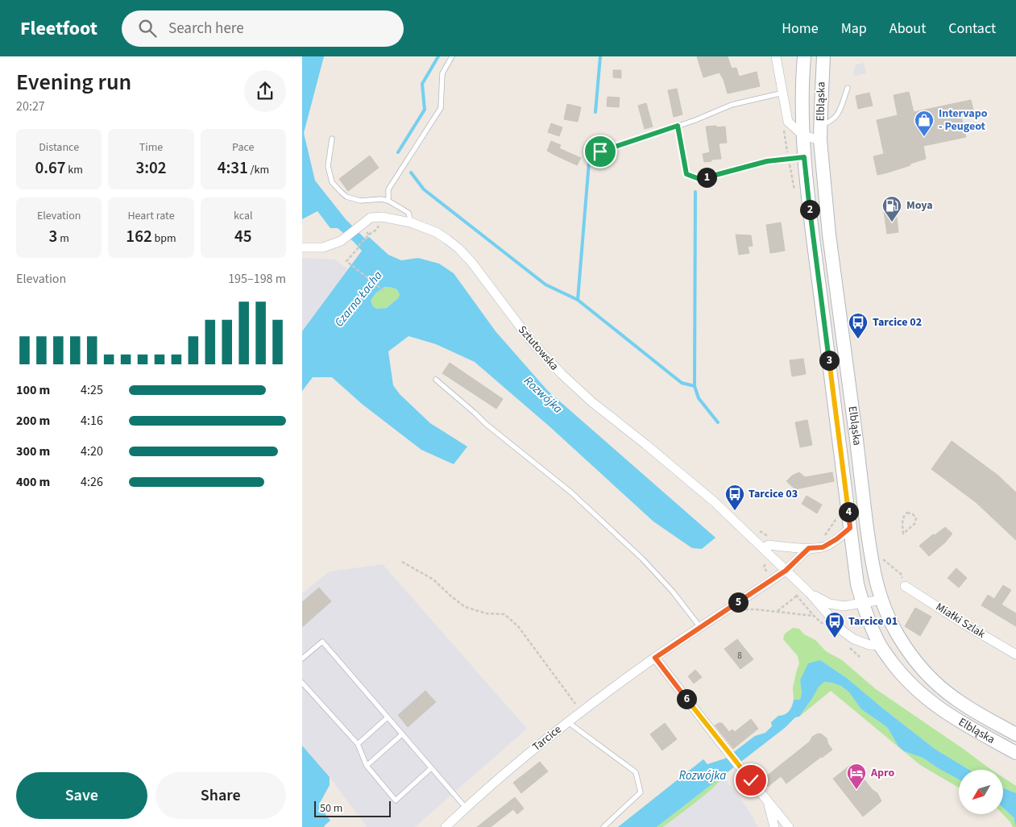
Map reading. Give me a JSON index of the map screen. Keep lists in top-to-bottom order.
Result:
{
  "streets": {
    "main road": ["Elbląska"],
    "street": ["Sztutowska", "Miałki Szlak", "Tarcice"]
  },
  "crossings": [
    ["Elbląska", "Sztutowska"],
    ["Sztutowska", "Tarcice"]
  ],
  "water": ["Czarna Łacha", "Rozwójka"],
  "places": {
    "shop": ["Intervapo - Peugeot"],
    "fuel station": ["Moya"],
    "bus stop": ["Tarcice 02", "Tarcice 03", "Tarcice 01"],
    "hotel": ["Apro"]
  },
  "house_numbers": ["8"],
  "scale_bar": "50 m",
  "north": "bottom left",
  "page": {
    "header": "Fleetfoot",
    "search": "Search here",
    "nav": [
      "Home",
      "Map",
      "About",
      "Contact"
    ],
    "heading": ["Evening run", "20:27"],
    "stats": [
      ["Distance", "0.67 km"],
      ["Time", "3:02"],
      ["Pace", "4:31 /km"],
      ["Elevation", "3 m"],
      ["Heart rate", "162 bpm"],
      ["kcal", "45"]
    ],
    "pins": [
      "1",
      "2",
      "3",
      "4",
      "5",
      "6"
    ],
    "chart": ["Elevation", "195–198 m"],
    "list": [
      {
        "name": "100 m",
        "note": "4:25"
      },
      {
        "name": "200 m",
        "note": "4:16"
      },
      {
        "name": "300 m",
        "note": "4:20"
      },
      {
        "name": "400 m",
        "note": "4:26"
      }
    ],
    "buttons": ["Save", "Share"],
    "scale": "50 m"
  }
}
